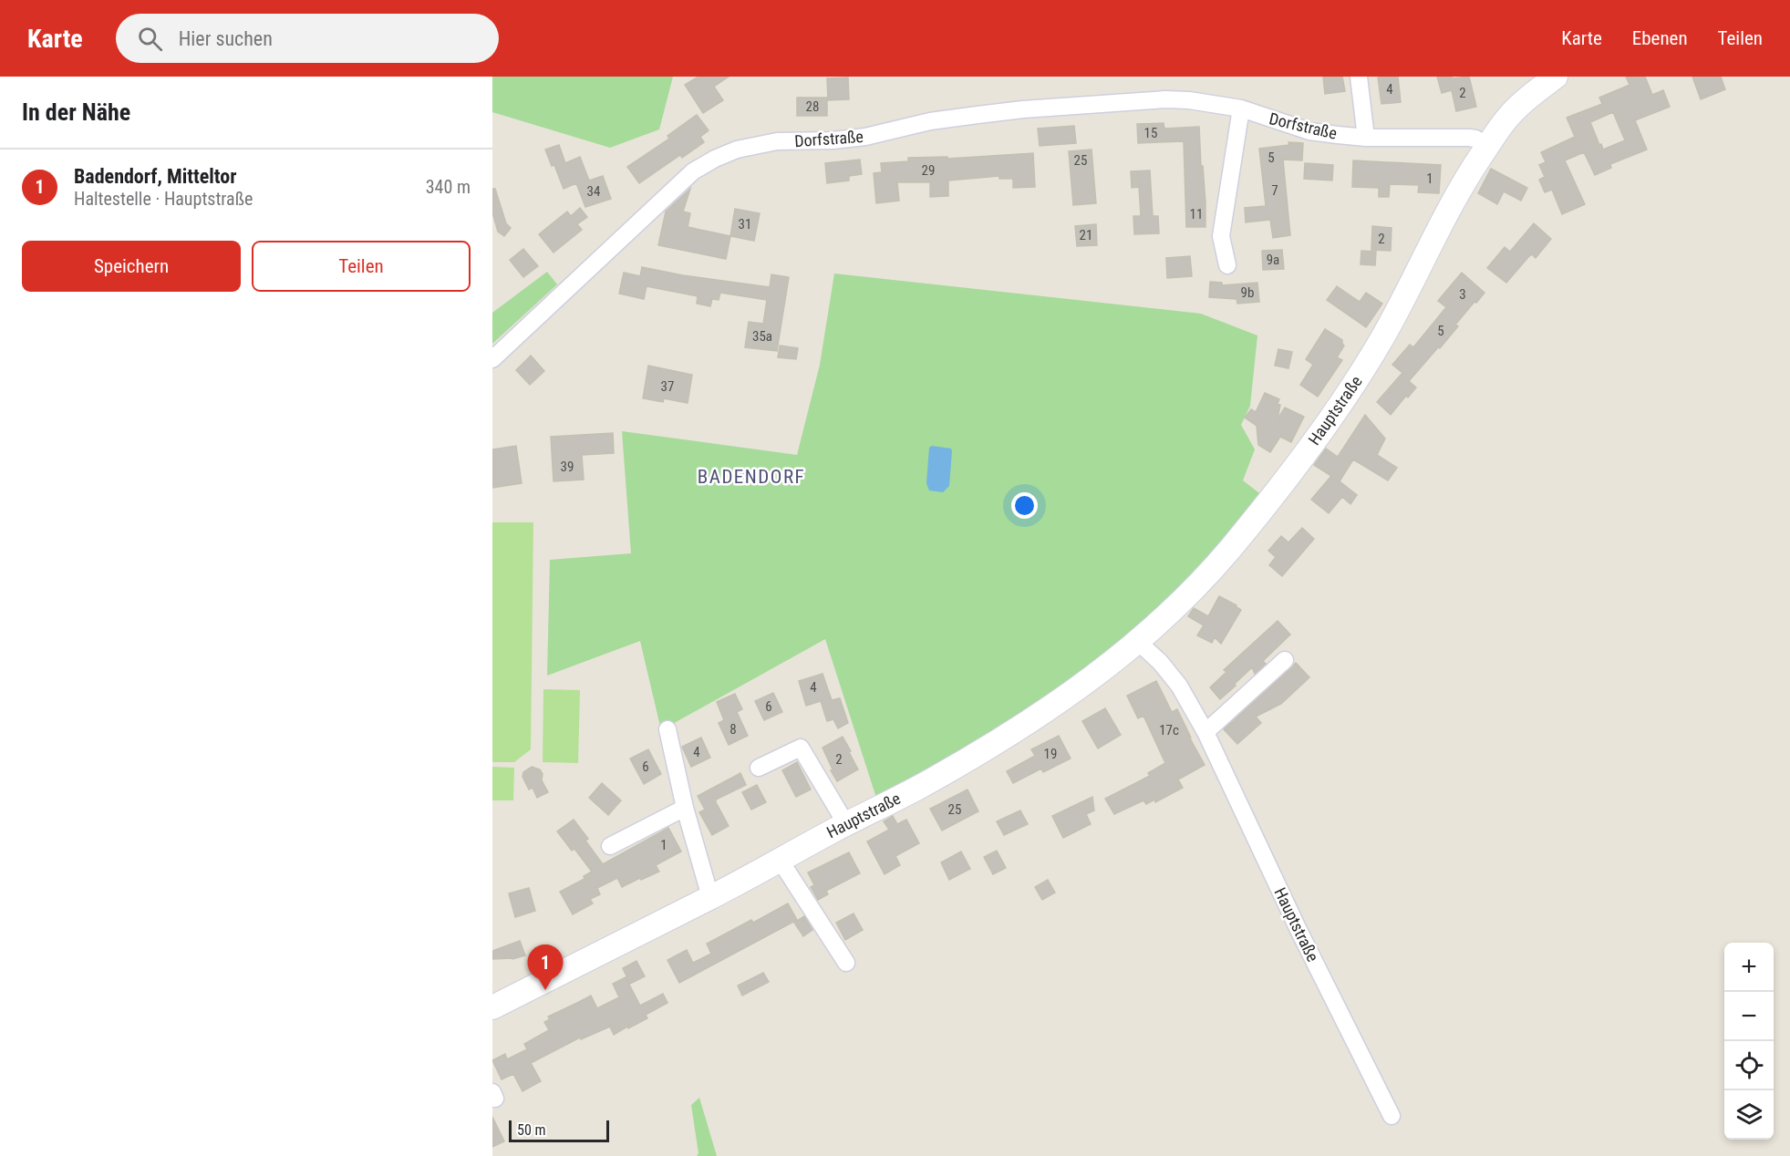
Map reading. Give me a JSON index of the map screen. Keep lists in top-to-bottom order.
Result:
{
  "streets": {
    "main road": ["Hauptstraße"],
    "street": ["Dorfstraße"]
  },
  "crossings": [
    ["Dorfstraße", "Hauptstraße"]
  ],
  "districts": ["BADENDORF"],
  "house_numbers": [
    "4",
    "2",
    "28",
    "15",
    "5",
    "25",
    "29",
    "1",
    "7",
    "34",
    "11",
    "31",
    "21",
    "2",
    "9a",
    "9b",
    "3",
    "5",
    "35a",
    "37",
    "39",
    "4",
    "6",
    "8",
    "17c",
    "4",
    "19",
    "2",
    "6",
    "25",
    "1"
  ],
  "scale_bar": "50 m",
  "page": {
    "header": "Karte",
    "search": "Hier suchen",
    "nav": ["Karte", "Ebenen", "Teilen"],
    "heading": "In der Nähe",
    "list": [
      {
        "mark": "1",
        "name": "Badendorf, Mitteltor",
        "note": "Haltestelle · Hauptstraße",
        "value": "340 m"
      }
    ],
    "buttons": ["Speichern", "Teilen"],
    "map_buttons": ["+", "−"],
    "pins": "1",
    "scale": "50 m"
  }
}
